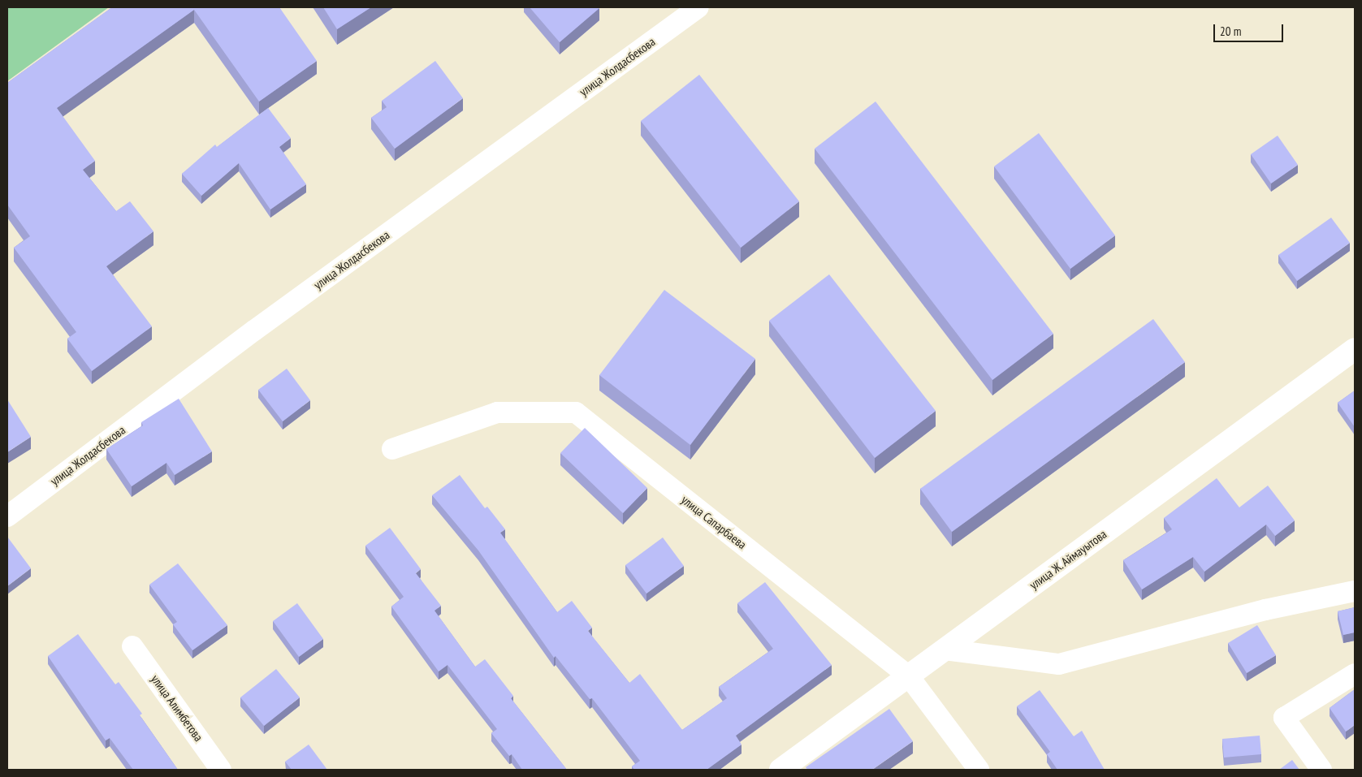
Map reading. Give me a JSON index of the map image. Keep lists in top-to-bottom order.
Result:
{
  "streets": {
    "street": [
      "улица Жолдасбекова",
      "улица Сапарбаева",
      "улица Ж. Аймауытова",
      "улица Алимбетова"
    ]
  },
  "crossings": [
    ["улица Сапарбаева", "улица Ж. Аймауытова"]
  ],
  "scale_bar": "20 m"
}
